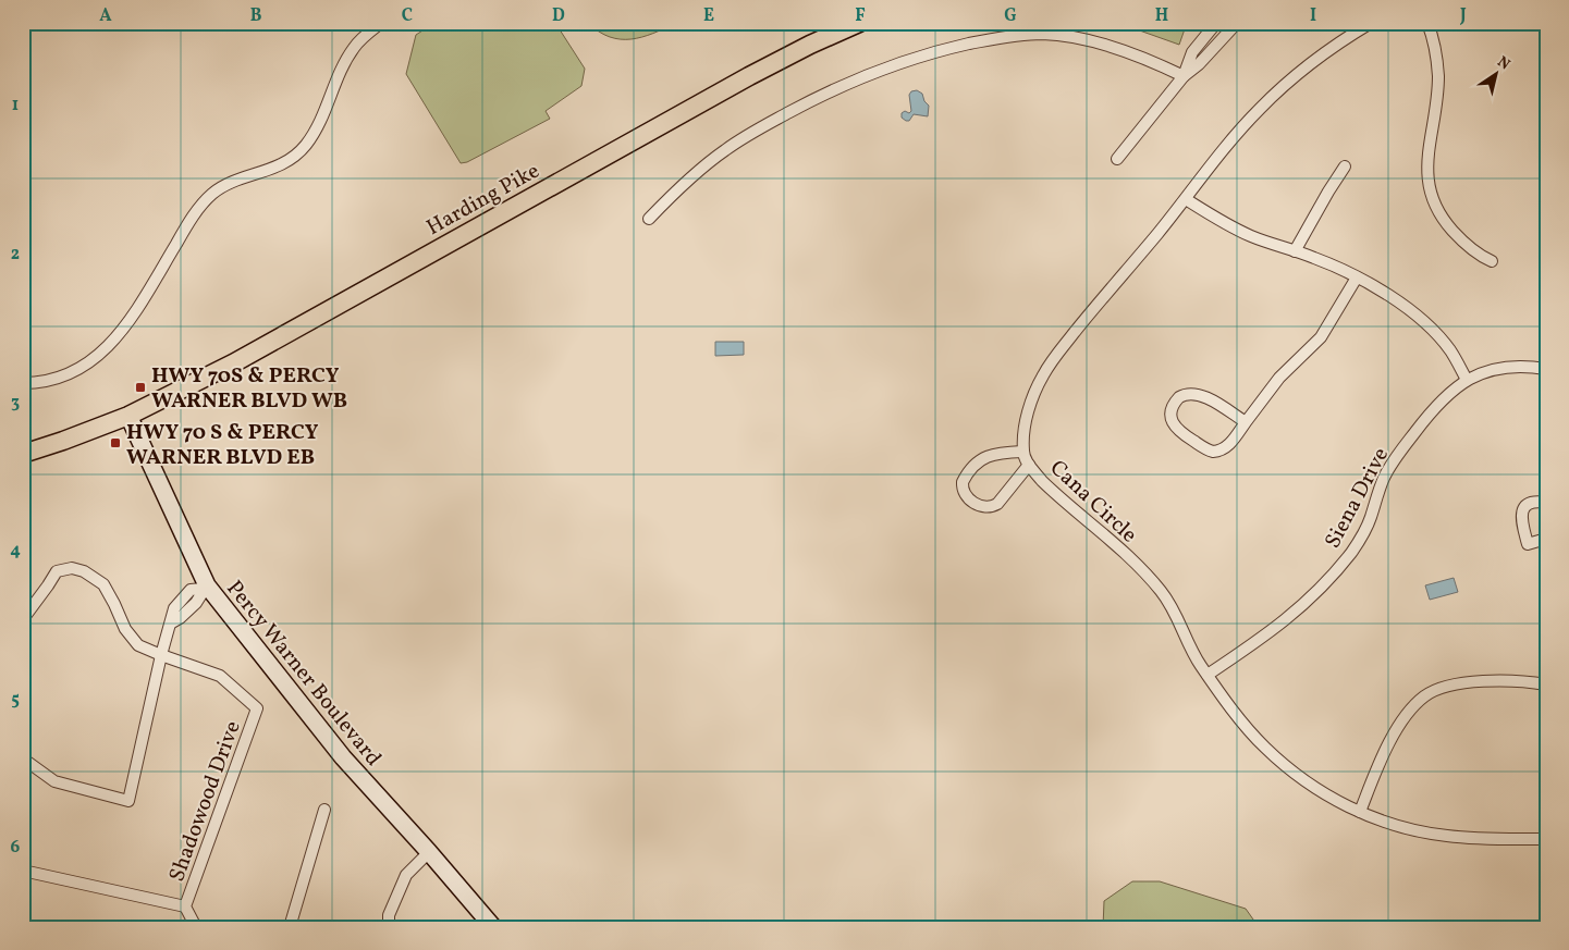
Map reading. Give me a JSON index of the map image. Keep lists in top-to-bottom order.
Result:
{
  "streets": {
    "main road": ["Harding Pike"],
    "street": [
      "Siena Drive",
      "Cana Circle",
      "Percy Warner Boulevard",
      "Shadowood Drive"
    ]
  },
  "crossings": [
    ["Harding Pike", "Percy Warner Boulevard"],
    ["Siena Drive", "Cana Circle"]
  ],
  "places": {
    "transit": ["HWY 70S & PERCY WARNER BLVD WB", "HWY 70 S & PERCY WARNER BLVD EB"]
  },
  "north": "top right",
  "grid": {
    "columns": [
      "A",
      "B",
      "C",
      "D",
      "E",
      "F",
      "G",
      "H",
      "I",
      "J"
    ],
    "rows": [
      "1",
      "2",
      "3",
      "4",
      "5",
      "6"
    ]
  }
}
